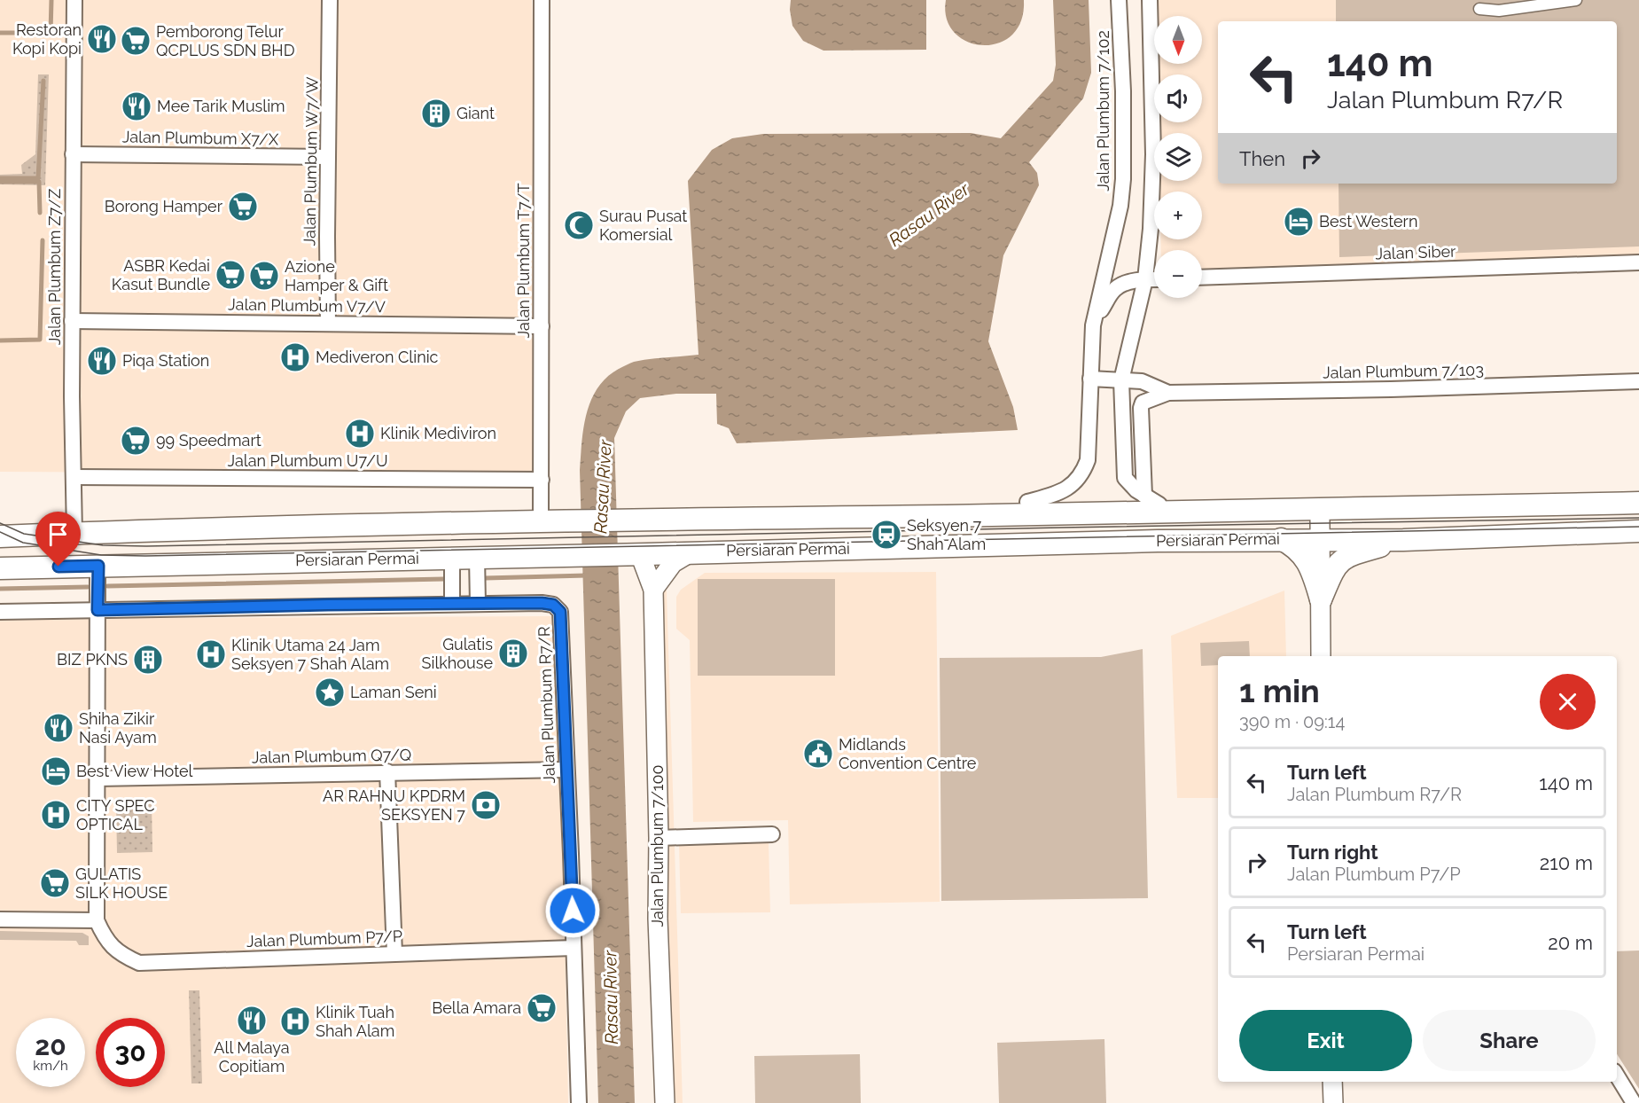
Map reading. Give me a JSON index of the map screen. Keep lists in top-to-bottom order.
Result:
{
  "streets": {
    "main road": ["Persiaran Permai"],
    "street": [
      "Jalan Plumbum 7/102",
      "Jalan Plumbum X7/X",
      "Jalan Plumbum W7/W",
      "Jalan Siber",
      "Jalan Plumbum T7/T",
      "Jalan Plumbum Z7/Z",
      "Jalan Plumbum V7/V",
      "Jalan Plumbum 7/103",
      "Jalan Plumbum U7/U",
      "Jalan Plumbum R7/R",
      "Jalan Plumbum Q7/Q",
      "Jalan Plumbum 7/100",
      "Jalan Plumbum P7/P"
    ]
  },
  "crossings": [
    ["Jalan Plumbum X7/X", "Jalan Plumbum W7/W"],
    ["Jalan Plumbum X7/X", "Jalan Plumbum Z7/Z"],
    ["Jalan Plumbum W7/W", "Jalan Plumbum V7/V"],
    ["Jalan Plumbum T7/T", "Jalan Plumbum V7/V"],
    ["Jalan Plumbum T7/T", "Jalan Plumbum U7/U"],
    ["Jalan Plumbum T7/T", "Persiaran Permai"],
    ["Jalan Plumbum Z7/Z", "Jalan Plumbum V7/V"],
    ["Jalan Plumbum Z7/Z", "Jalan Plumbum U7/U"],
    ["Jalan Plumbum Z7/Z", "Persiaran Permai"],
    ["Persiaran Permai", "Jalan Plumbum 7/100"],
    ["Persiaran Permai", "Jalan Plumbum P7/P"],
    ["Jalan Plumbum R7/R", "Jalan Plumbum Q7/Q"],
    ["Jalan Plumbum R7/R", "Jalan Plumbum P7/P"],
    ["Jalan Plumbum Q7/Q", "Jalan Plumbum P7/P"]
  ],
  "water": ["Rasau River"],
  "places": {
    "restaurant": [
      "Restoran Kopi Kopi",
      "Mee Tarik Muslim",
      "Piqa Station",
      "Shiha Zikir Nasi Ayam",
      "All Malaya Copitiam"
    ],
    "supermarket": [
      "Pemborong Telur QCPLUS SDN BHD",
      "Borong Hamper",
      "ASBR Kedai Kasut Bundle",
      "Azione Hamper & Gift",
      "99 Speedmart",
      "GULATIS SILK HOUSE",
      "Bella Amara"
    ],
    "building": ["Giant", "Gulatis Silkhouse", "BIZ PKNS"],
    "hotel": ["Best Western", "Best View Hotel"],
    "mosque": ["Surau Pusat Komersial"],
    "hospital": [
      "Mediveron Clinic",
      "Klinik Mediviron",
      "Klinik Utama 24 Jam Seksyen 7 Shah Alam",
      "CITY SPEC OPTICAL",
      "Klinik Tuah Shah Alam"
    ],
    "station": ["Seksyen 7 Shah Alam"],
    "place": ["Laman Seni"],
    "public building": ["Midlands Convention Centre"],
    "bank": ["AR RAHNU KPDRM SEKSYEN 7"]
  },
  "north": "bottom",
  "page": {
    "map_buttons": ["+", "−"],
    "turn": ["140 m", "Jalan Plumbum R7/R"],
    "then": "Then",
    "heading": ["1 min", "390 m · 09:14"],
    "list": [
      {
        "name": "Turn left",
        "note": "Jalan Plumbum R7/R",
        "value": "140 m"
      },
      {
        "name": "Turn right",
        "note": "Jalan Plumbum P7/P",
        "value": "210 m"
      },
      {
        "name": "Turn left",
        "note": "Persiaran Permai",
        "value": "20 m"
      }
    ],
    "buttons": ["Exit", "Share"],
    "speed": "20 km/h",
    "limit": "30"
  }
}
